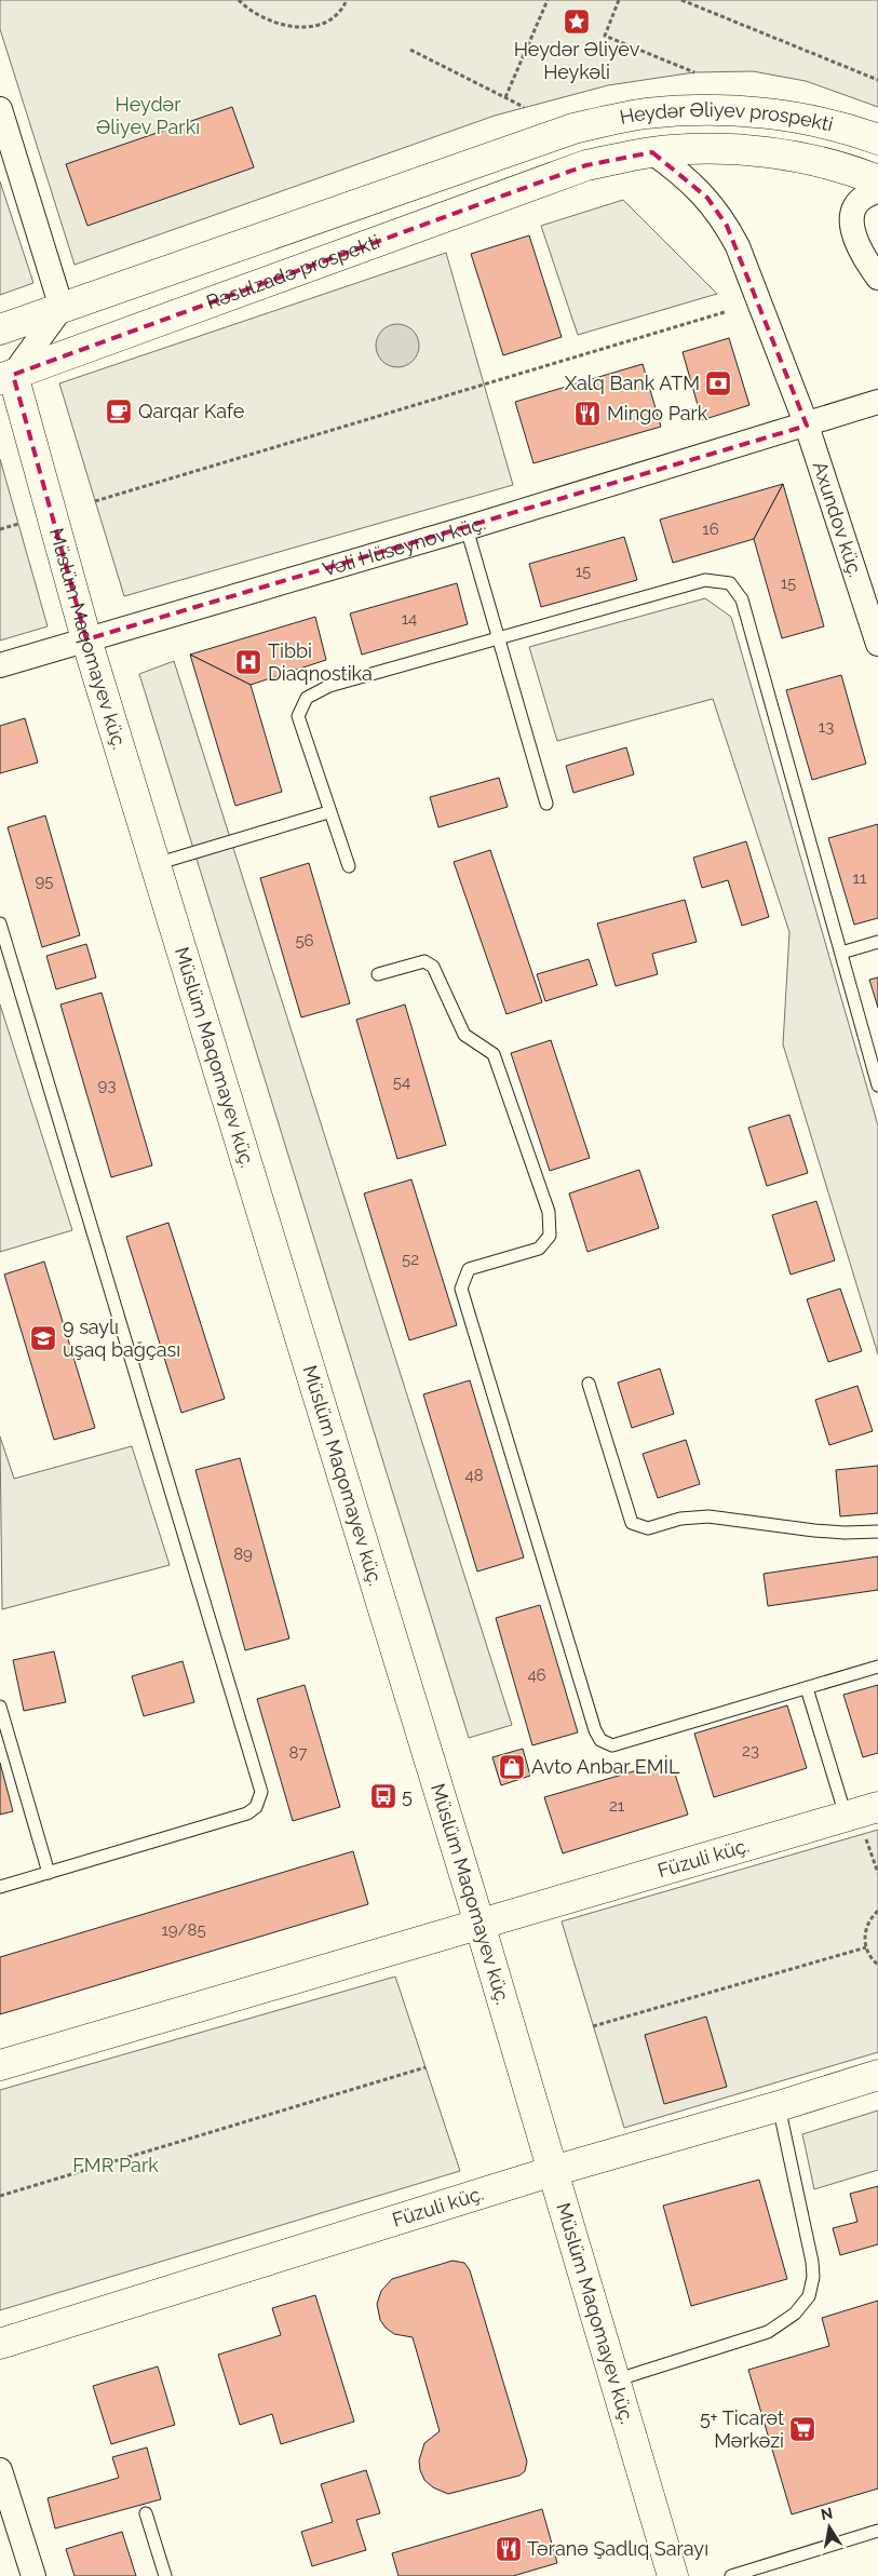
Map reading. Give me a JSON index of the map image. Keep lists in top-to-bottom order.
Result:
{
  "streets": {
    "main road": [
      "Heydər Əliyev prospekti",
      "Rəsulzadə prospekti",
      "Müslüm Maqomayev küç.",
      "Füzuli küç."
    ],
    "street": ["Axundov küç.", "Vəli Hüseynov küç."]
  },
  "crossings": [
    ["Heydər Əliyev prospekti", "Rəsulzadə prospekti"],
    ["Heydər Əliyev prospekti", "Axundov küç."],
    ["Rəsulzadə prospekti", "Müslüm Maqomayev küç."],
    ["Axundov küç.", "Vəli Hüseynov küç."],
    ["Vəli Hüseynov küç.", "Müslüm Maqomayev küç."],
    ["Müslüm Maqomayev küç.", "Füzuli küç."]
  ],
  "parks": ["Heydər Əliyev Parkı", "FMR Park"],
  "places": {
    "place": ["Heydər Əliyev Heykəli"],
    "bank": ["Xalq Bank ATM"],
    "cafe": ["Qarqar Kafe"],
    "restaurant": ["Mingo Park", "Təranə Şadlıq Sarayı"],
    "hospital": ["Tibbi Diaqnostika"],
    "school or university": ["9 saylı uşaq bağçası"],
    "shop": ["Avto Anbar EMİL"],
    "bus stop": ["5"],
    "supermarket": ["5+ Ticarət Mərkəzi"]
  },
  "house_numbers": [
    "16",
    "15",
    "15",
    "14",
    "13",
    "11",
    "95",
    "56",
    "54",
    "93",
    "52",
    "48",
    "89",
    "46",
    "23",
    "87",
    "21",
    "19/85"
  ],
  "north": "top"
}
